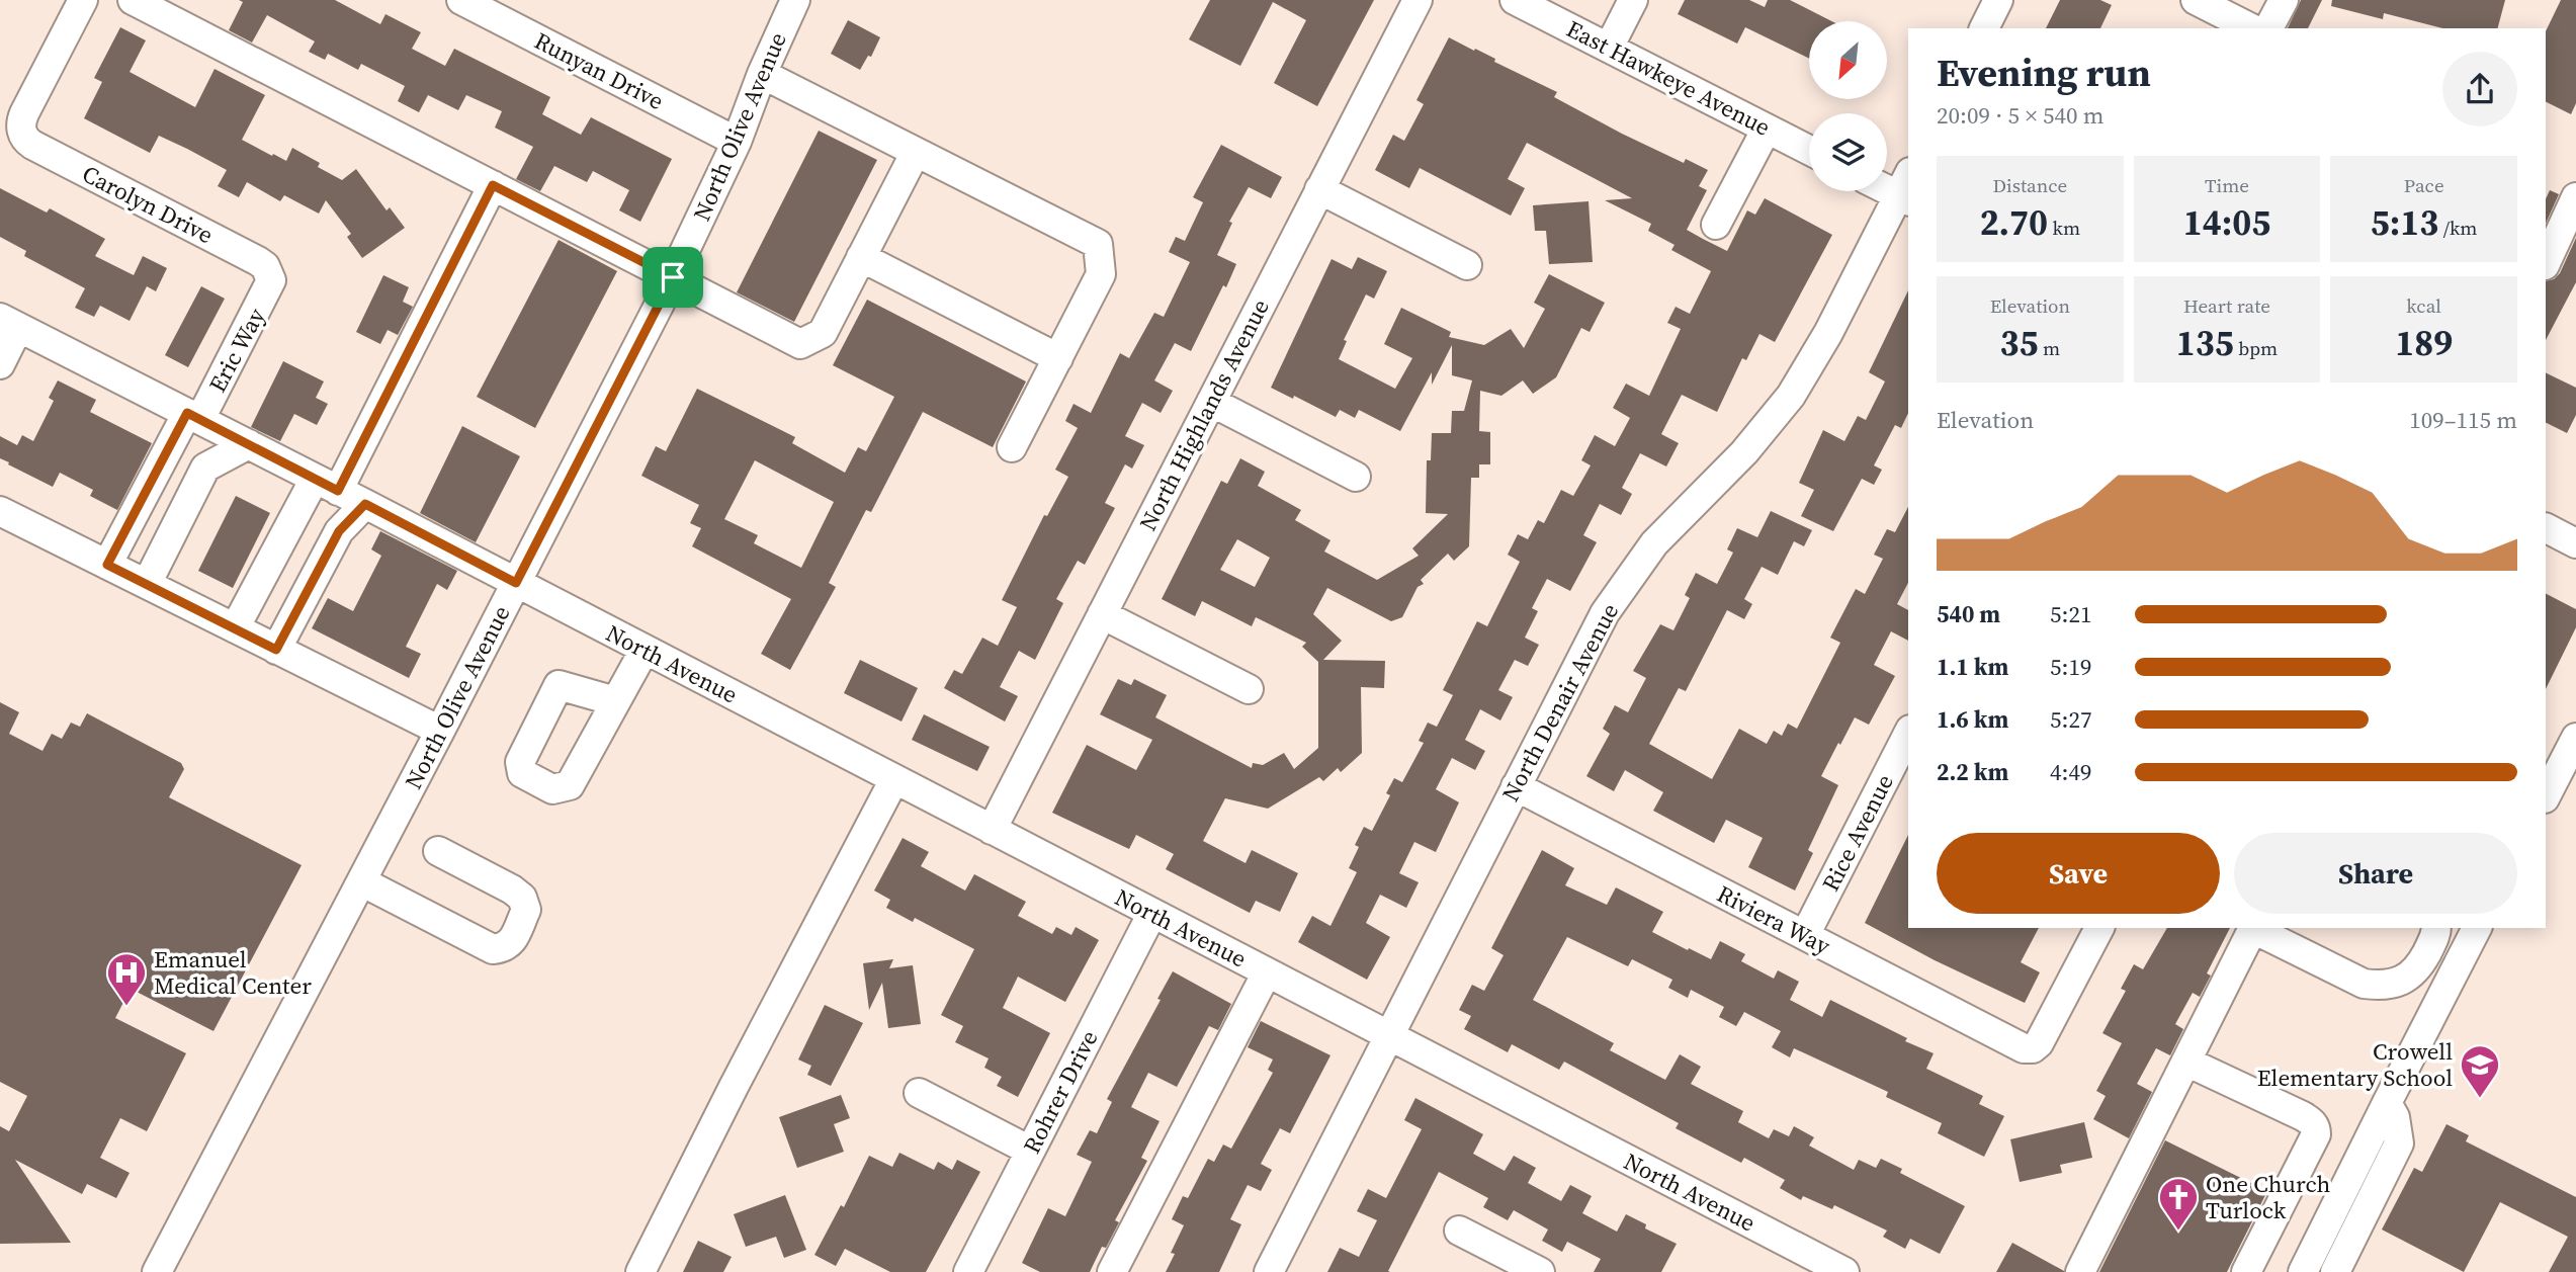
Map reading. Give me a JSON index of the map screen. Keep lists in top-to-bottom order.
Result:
{
  "streets": {
    "street": [
      "Runyan Drive",
      "East Hawkeye Avenue",
      "North Olive Avenue",
      "Carolyn Drive",
      "Eric Way",
      "North Highlands Avenue",
      "North Avenue",
      "North Denair Avenue",
      "Rice Avenue",
      "Riviera Way",
      "Rohrer Drive"
    ]
  },
  "crossings": [
    ["Runyan Drive", "North Olive Avenue"],
    ["North Olive Avenue", "North Avenue"],
    ["Carolyn Drive", "Eric Way"],
    ["Eric Way", "North Avenue"],
    ["North Highlands Avenue", "North Avenue"],
    ["North Avenue", "North Denair Avenue"],
    ["North Avenue", "Rohrer Drive"],
    ["North Denair Avenue", "Riviera Way"],
    ["Rice Avenue", "Riviera Way"]
  ],
  "places": {
    "hospital": ["Emanuel Medical Center"],
    "school or university": ["Crowell Elementary School"],
    "church": ["One Church Turlock"]
  },
  "north": "bottom left",
  "page": {
    "heading": ["Evening run", "20:09 · 5 × 540 m"],
    "stats": [
      ["Distance", "2.70 km"],
      ["Time", "14:05"],
      ["Pace", "5:13 /km"],
      ["Elevation", "35 m"],
      ["Heart rate", "135 bpm"],
      ["kcal", "189"]
    ],
    "chart": ["Elevation", "109–115 m"],
    "list": [
      {
        "name": "540 m",
        "note": "5:21"
      },
      {
        "name": "1.1 km",
        "note": "5:19"
      },
      {
        "name": "1.6 km",
        "note": "5:27"
      },
      {
        "name": "2.2 km",
        "note": "4:49"
      }
    ],
    "buttons": ["Save", "Share"]
  }
}
